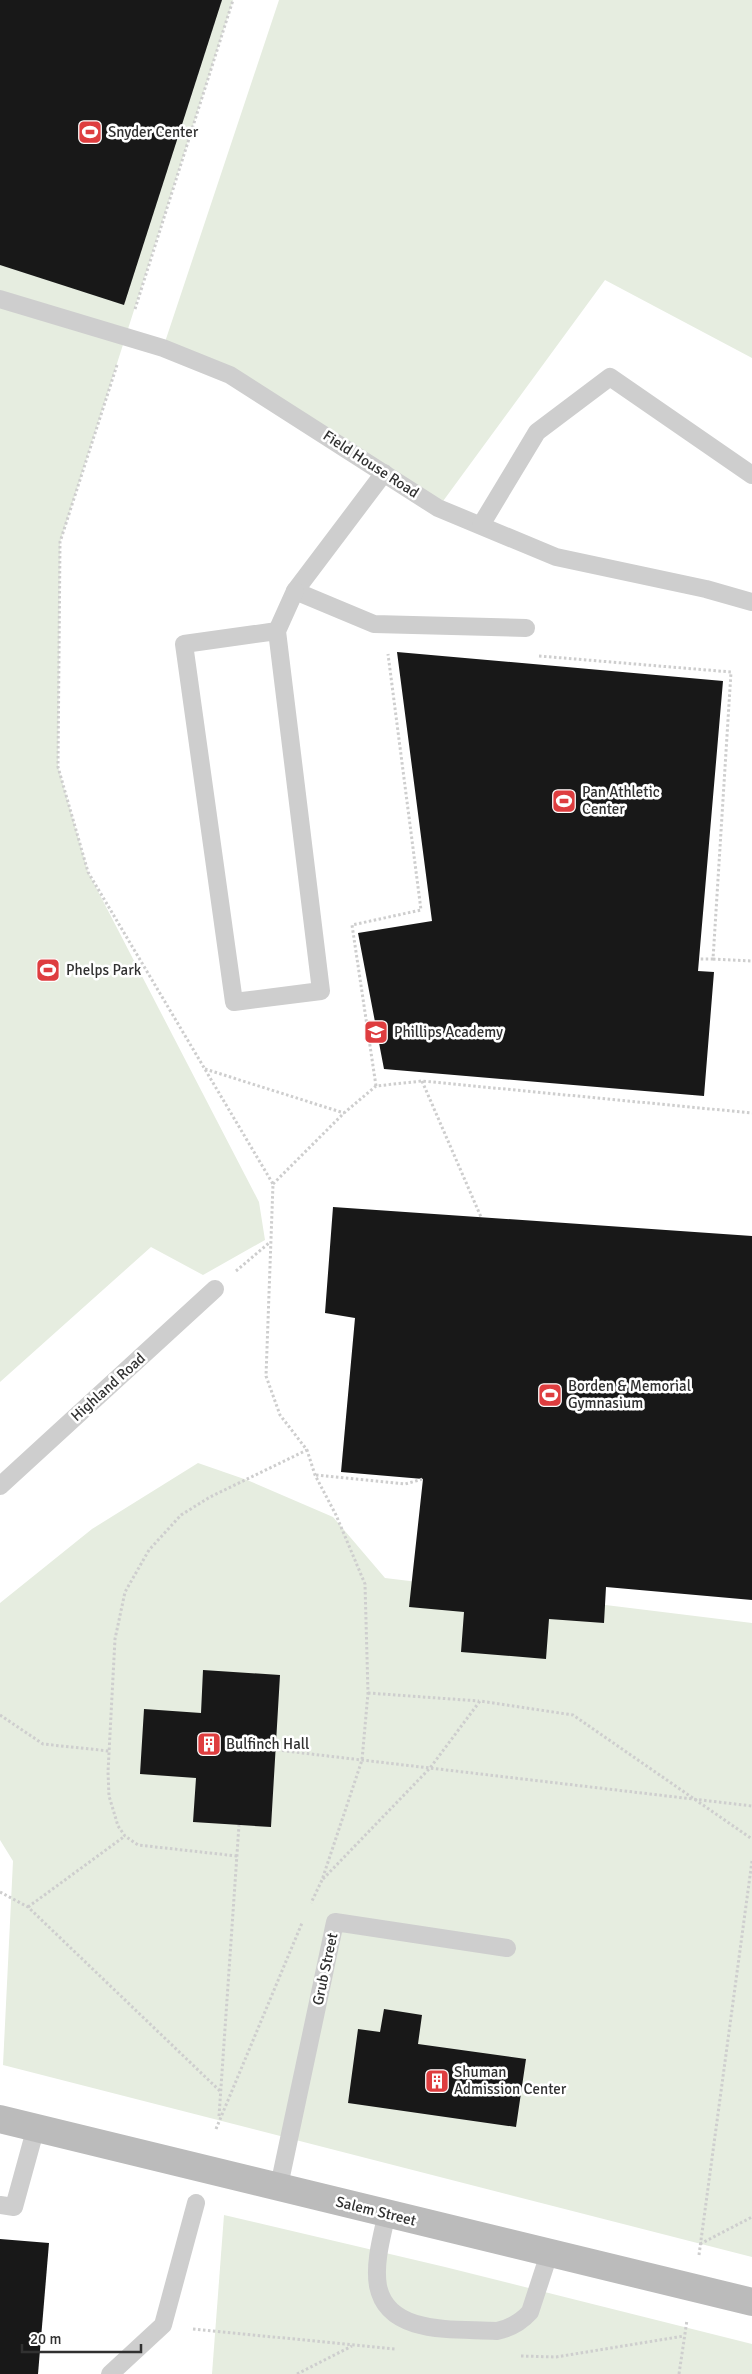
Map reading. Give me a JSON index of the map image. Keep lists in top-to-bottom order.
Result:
{
  "streets": {
    "street": ["Salem Street"],
    "lane": ["Field House Road", "Highland Road", "Grub Street"]
  },
  "crossings": [
    ["Grub Street", "Salem Street"]
  ],
  "places": {
    "sports": [
      "Snyder Center",
      "Pan Athletic Center",
      "Phelps Park",
      "Borden & Memorial Gymnasium"
    ],
    "school or university": ["Phillips Academy"],
    "building": ["Bulfinch Hall", "Shuman Admission Center"]
  },
  "scale_bar": "20 m"
}
